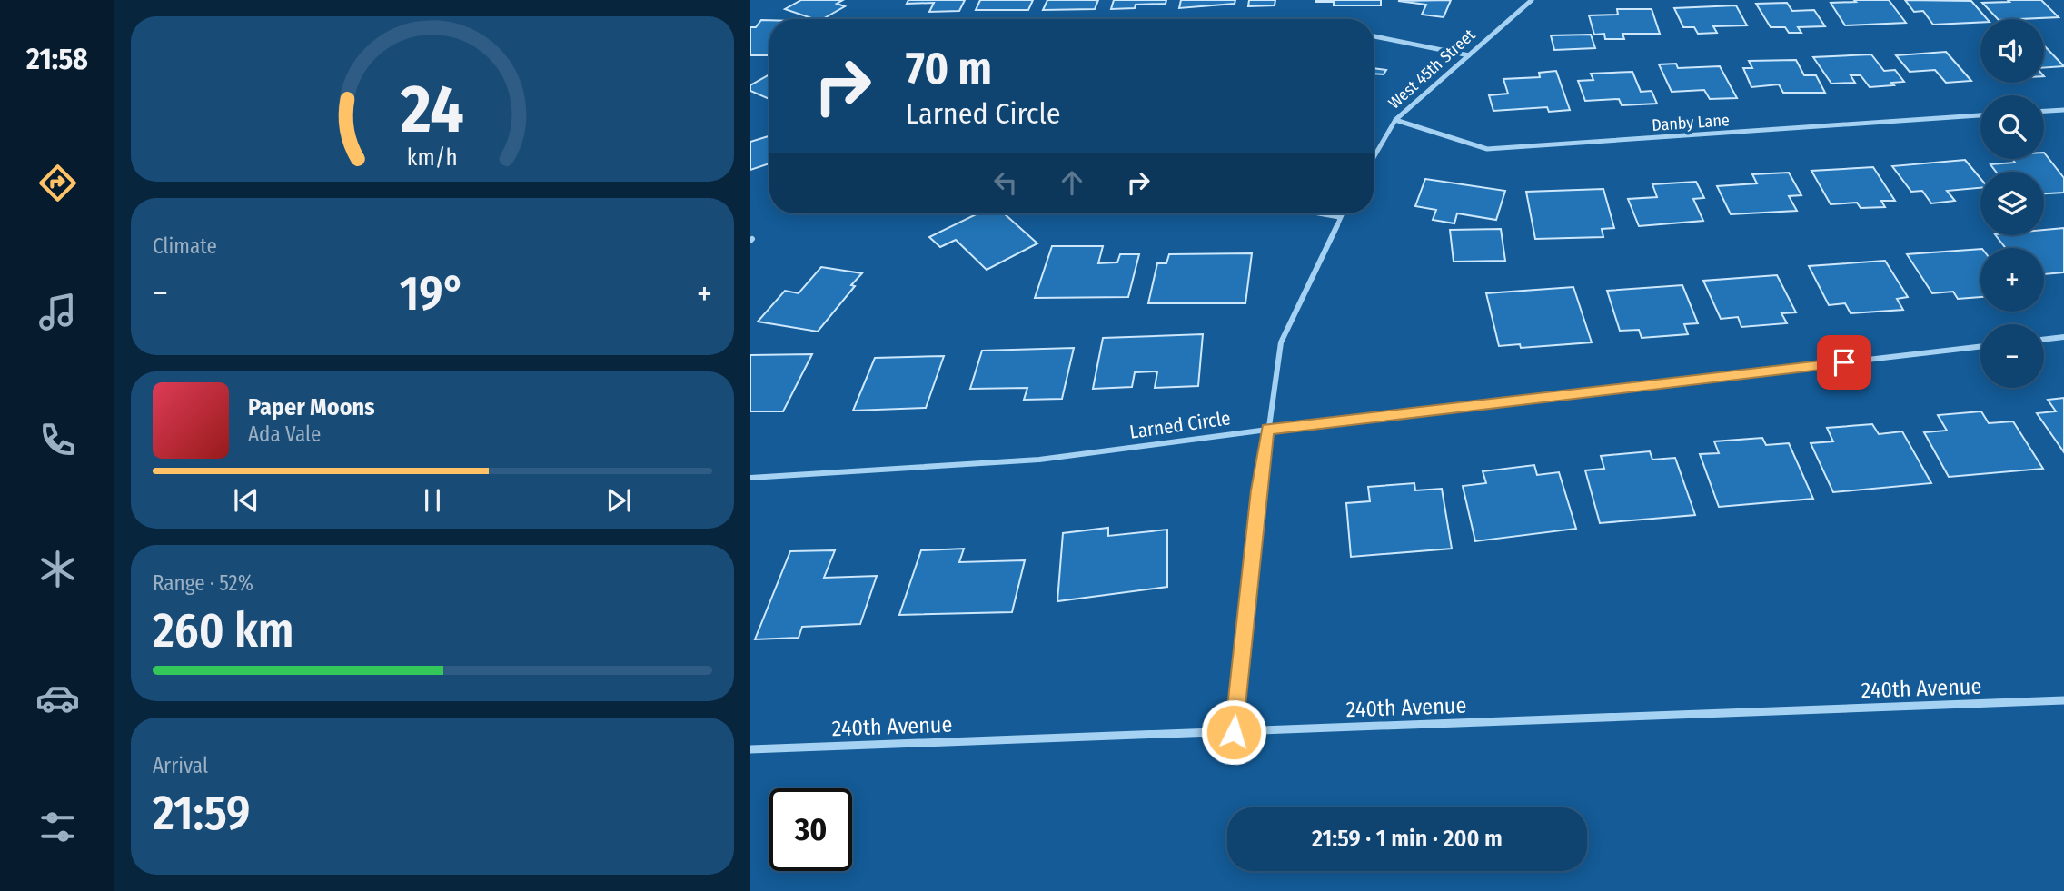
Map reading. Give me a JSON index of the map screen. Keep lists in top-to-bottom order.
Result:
{
  "streets": {
    "street": [
      "West 45th Street",
      "Danby Lane",
      "Larned Circle",
      "240th Avenue"
    ]
  },
  "crossings": [
    ["West 45th Street", "Danby Lane"]
  ],
  "page": {
    "tabs": "21:58",
    "map_buttons": ["+", "−"],
    "turn": ["70 m", "Larned Circle"],
    "tile": [
      "Climate",
      ["Range · 52%", "260 km"],
      ["Arrival", "21:59"]
    ],
    "heat": ["−", "19°", "+"],
    "song": ["Paper Moons", "Ada Vale"],
    "limit": "30",
    "trip": "21:59 · 1 min · 200 m",
    "gauge": ["24", "km/h"]
  }
}
